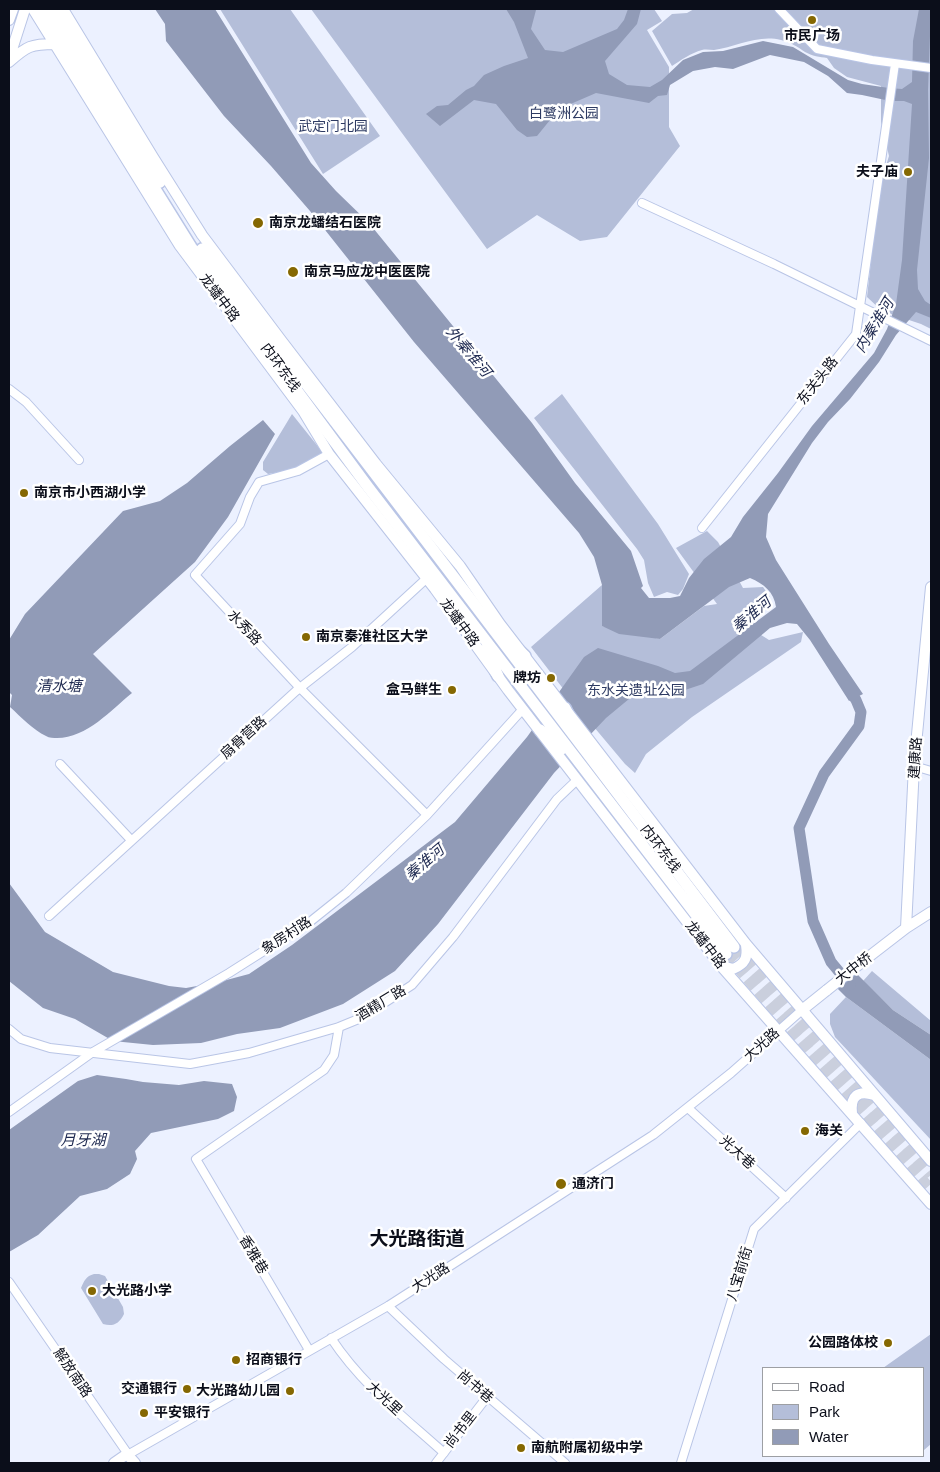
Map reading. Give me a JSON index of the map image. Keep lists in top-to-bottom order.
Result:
{
  "streets": {
    "highway": ["内环东线"],
    "main road": ["龙蟠中路", "建康路", "大中桥"],
    "street": [
      "东关头路",
      "水秀路",
      "扇骨营路",
      "象房村路",
      "酒精厂路",
      "大光路",
      "光大巷",
      "香雅巷",
      "八宝前街",
      "解放南路",
      "尚书巷",
      "大光里",
      "尚书里"
    ]
  },
  "crossings": [
    ["龙蟠中路", "内环东线"],
    ["龙蟠中路", "水秀路"],
    ["龙蟠中路", "扇骨营路"],
    ["龙蟠中路", "象房村路"],
    ["龙蟠中路", "酒精厂路"],
    ["龙蟠中路", "大光路"],
    ["龙蟠中路", "八宝前街"],
    ["水秀路", "扇骨营路"],
    ["水秀路", "象房村路"],
    ["建康路", "大中桥"],
    ["象房村路", "酒精厂路"],
    ["大中桥", "大光路"],
    ["酒精厂路", "香雅巷"],
    ["大光路", "光大巷"],
    ["大光路", "香雅巷"],
    ["大光路", "解放南路"],
    ["大光路", "尚书巷"],
    ["大光路", "大光里"],
    ["光大巷", "八宝前街"],
    ["尚书巷", "尚书里"],
    ["大光里", "尚书里"]
  ],
  "districts": ["大光路街道"],
  "water": [
    "内秦淮河",
    "外秦淮河",
    "秦淮河",
    "清水塘",
    "月牙湖"
  ],
  "parks": ["白鹭洲公园", "武定门北园", "东水关遗址公园"],
  "places": [
    "市民广场",
    "夫子庙",
    "南京龙蟠结石医院",
    "南京马应龙中医医院",
    "南京市小西湖小学",
    "南京秦淮社区大学",
    "牌坊",
    "盒马鲜生",
    "海关",
    "通济门",
    "大光路小学",
    "公园路体校",
    "招商银行",
    "交通银行",
    "大光路幼儿园",
    "平安银行",
    "南航附属初级中学"
  ],
  "legend": ["Road", "Park", "Water"]
}
